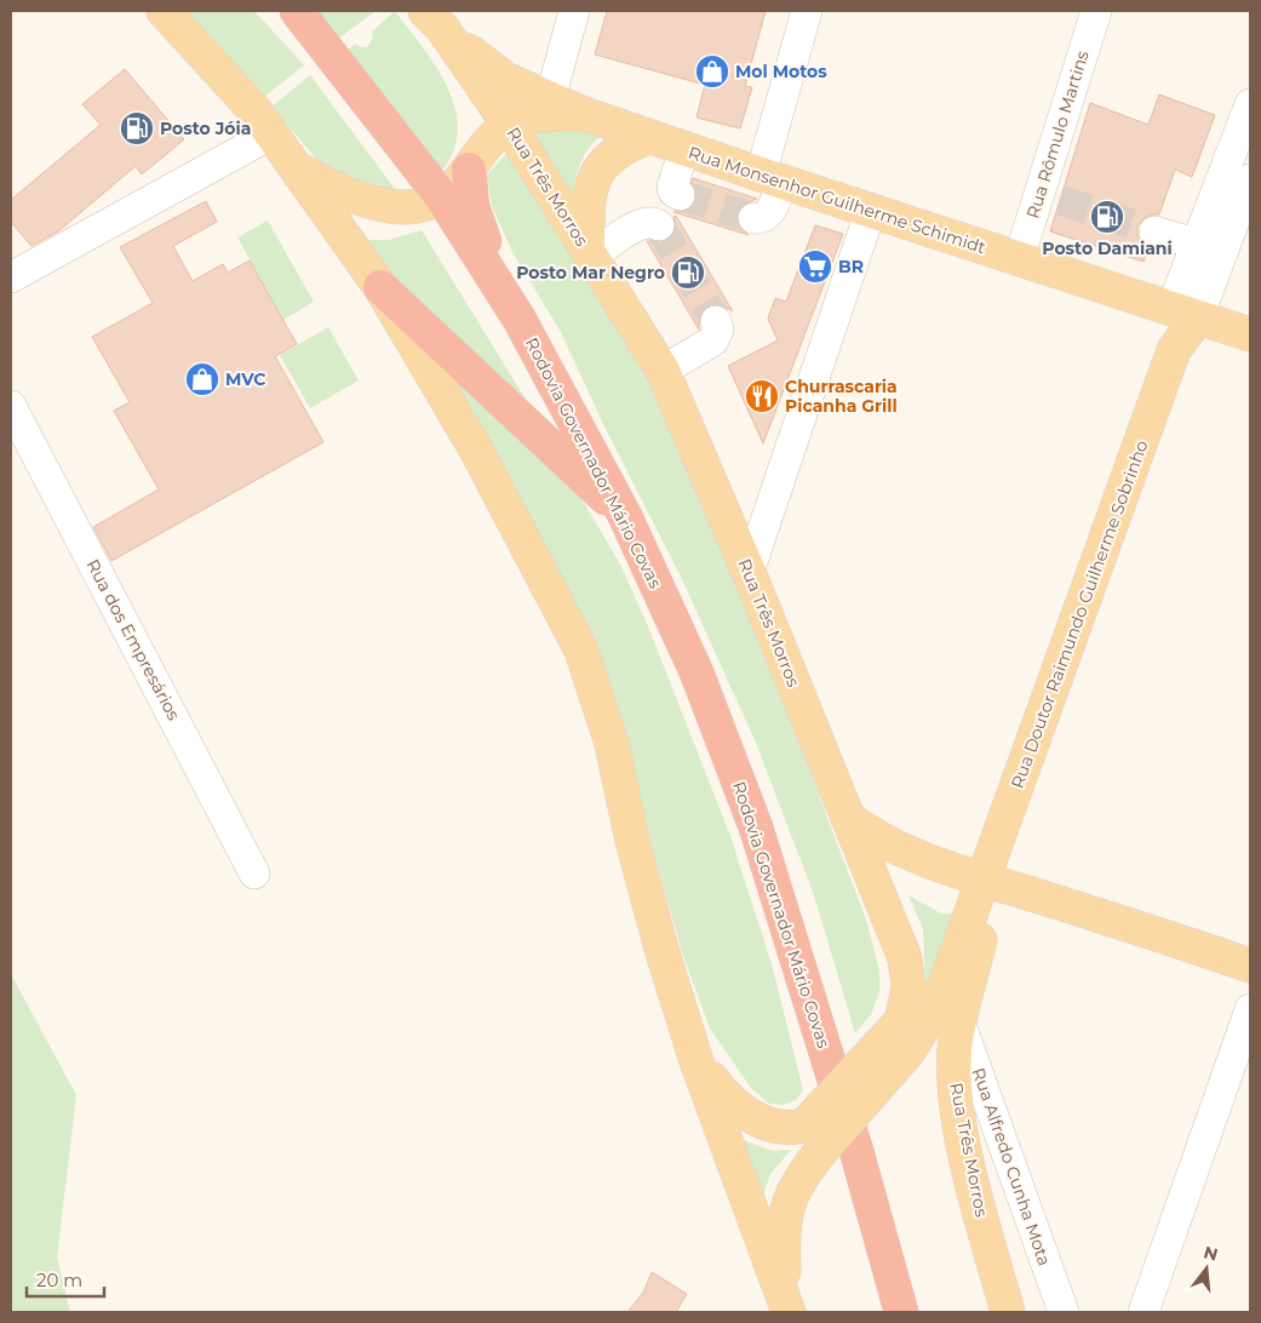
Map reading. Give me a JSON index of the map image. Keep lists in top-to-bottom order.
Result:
{
  "streets": {
    "highway": ["Rodovia Governador Mário Covas"],
    "main road": ["Rua Três Morros", "Rua Monsenhor Guilherme Schimidt", "Rua Doutor Raimundo Guilherme Sobrinho"],
    "street": ["Rua Rômulo Martins", "Rua dos Empresários", "Rua Alfredo Cunha Mota"]
  },
  "crossings": [
    ["Rua Rômulo Martins", "Rua Monsenhor Guilherme Schimidt"],
    ["Rua Três Morros", "Rua Doutor Raimundo Guilherme Sobrinho"],
    ["Rua Três Morros", "Rua Alfredo Cunha Mota"],
    ["Rua Monsenhor Guilherme Schimidt", "Rua Doutor Raimundo Guilherme Sobrinho"]
  ],
  "places": {
    "shop": ["Mol Motos", "MVC"],
    "fuel station": ["Posto Jóia", "Posto Damiani", "Posto Mar Negro"],
    "supermarket": ["BR"],
    "restaurant": ["Churrascaria Picanha Grill"]
  },
  "scale_bar": "20 m",
  "north": "top"
}
